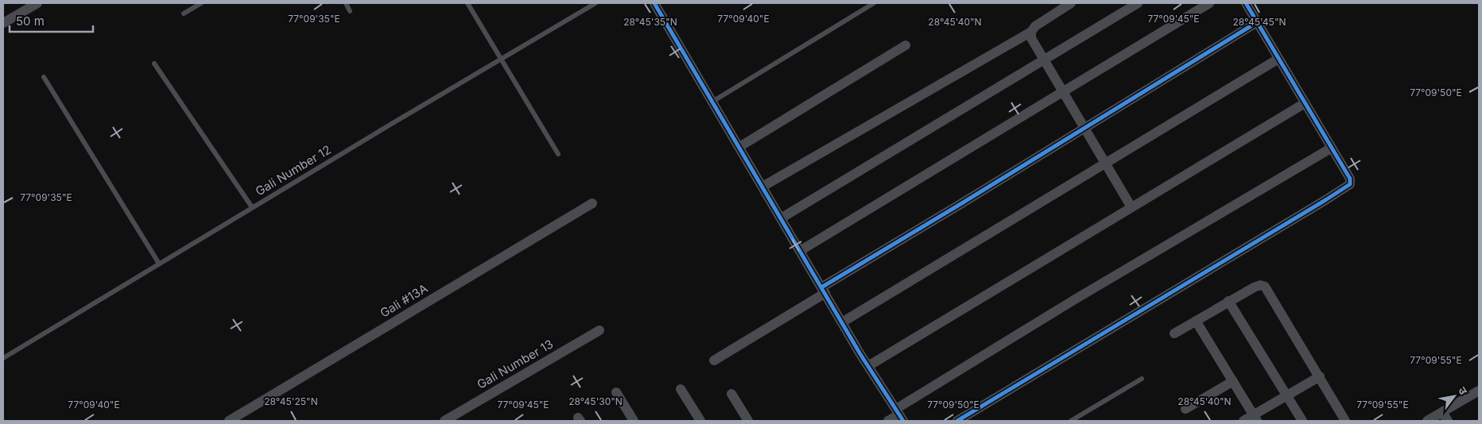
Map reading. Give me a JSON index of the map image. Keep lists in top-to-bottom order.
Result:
{
  "streets": {
    "street": ["Gali #13A", "Gali Number 13"],
    "lane": ["Gali Number 12"]
  },
  "scale_bar": "50 m",
  "north": "top right",
  "coordinates": [
    "77°09'35\"E",
    "77°09'40\"E",
    "77°09'45\"E",
    "28°45'35\"N",
    "28°45'40\"N",
    "28°45'45\"N",
    "77°09'50\"E",
    "77°09'55\"E",
    "28°45'25\"N",
    "28°45'30\"N"
  ]
}
